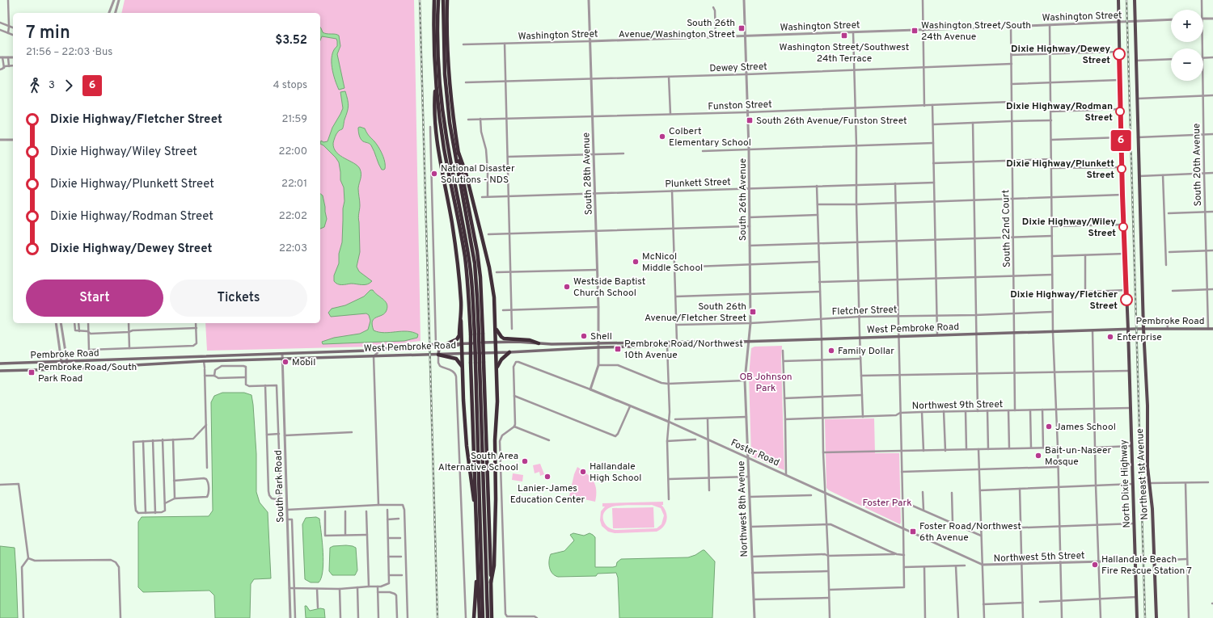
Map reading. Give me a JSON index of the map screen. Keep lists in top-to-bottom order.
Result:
{
  "streets": {
    "main road": [
      "Pembroke Road",
      "West Pembroke Road",
      "Northeast 1st Avenue",
      "North Dixie Highway"
    ],
    "street": [
      "Washington Street",
      "Dewey Street",
      "Funston Street",
      "South 20th Avenue",
      "South 28th Avenue",
      "Plunkett Street",
      "South 26th Avenue",
      "South 22nd Court",
      "Fletcher Street",
      "Northwest 9th Street",
      "Foster Road",
      "South Park Road",
      "Northwest 8th Avenue",
      "Northwest 5th Street"
    ]
  },
  "crossings": [
    ["Washington Street", "South 28th Avenue"],
    ["Washington Street", "South 26th Avenue"],
    ["Washington Street", "South 22nd Court"],
    ["Washington Street", "Northeast 1st Avenue"],
    ["Washington Street", "North Dixie Highway"],
    ["Dewey Street", "South 28th Avenue"],
    ["Dewey Street", "South 26th Avenue"],
    ["Dewey Street", "South 22nd Court"],
    ["Funston Street", "South 28th Avenue"],
    ["Funston Street", "South 26th Avenue"],
    ["Funston Street", "South 22nd Court"],
    ["South 20th Avenue", "Pembroke Road"],
    ["South 28th Avenue", "Plunkett Street"],
    ["South 28th Avenue", "West Pembroke Road"],
    ["South 28th Avenue", "Foster Road"],
    ["Plunkett Street", "South 26th Avenue"],
    ["South 26th Avenue", "Fletcher Street"],
    ["South 26th Avenue", "West Pembroke Road"],
    ["South 26th Avenue", "Northwest 8th Avenue"],
    ["South 22nd Court", "Fletcher Street"],
    ["South 22nd Court", "West Pembroke Road"],
    ["South 22nd Court", "Northwest 9th Street"],
    ["Pembroke Road", "West Pembroke Road"],
    ["Pembroke Road", "Northeast 1st Avenue"],
    ["Pembroke Road", "North Dixie Highway"],
    ["West Pembroke Road", "North Dixie Highway"],
    ["West Pembroke Road", "South Park Road"],
    ["West Pembroke Road", "Northwest 8th Avenue"],
    ["Northwest 9th Street", "North Dixie Highway"],
    ["Foster Road", "Northwest 8th Avenue"],
    ["Foster Road", "Northwest 5th Street"],
    ["North Dixie Highway", "Northwest 5th Street"]
  ],
  "parks": ["OB Johnson Park", "Foster Park"],
  "places": {
    "transit": [
      "South 26th Avenue/Washington Street",
      "Washington Street/South 24th Avenue",
      "Washington Street/Southwest 24th Terrace",
      "South 26th Avenue/Funston Street",
      "South 26th Avenue/Fletcher Street",
      "Pembroke Road/Northwest 10th Avenue",
      "Pembroke Road/South Park Road",
      "Foster Road/Northwest 6th Avenue"
    ],
    "other": [
      "Dixie Highway/Dewey Street",
      "Dixie Highway/Rodman Street",
      "Colbert Elementary School",
      "Dixie Highway/Plunkett Street",
      "National Disaster Solutions - NDS",
      "Dixie Highway/Wiley Street",
      "McNicol Middle School",
      "Westside Baptist Church School",
      "Dixie Highway/Fletcher Street",
      "Shell",
      "Enterprise",
      "Family Dollar",
      "Mobil",
      "James School",
      "Bait-un-Naseer Mosque",
      "South Area Alternative School",
      "Hallandale High School",
      "Lanier-James Education Center",
      "Hallandale Beach Fire Rescue Station 7"
    ]
  },
  "lines": ["bus line 6"],
  "page": {
    "on_map": "6",
    "map_buttons": ["+", "−"],
    "heading": ["7 min", "21:56 – 22:03 · Bus", "$3.52"],
    "legs": ["3", "6", "4 stops"],
    "list": [
      {
        "name": "Dixie Highway/Fletcher Street",
        "value": "21:59"
      },
      {
        "name": "Dixie Highway/Wiley Street",
        "value": "22:00"
      },
      {
        "name": "Dixie Highway/Plunkett Street",
        "value": "22:01"
      },
      {
        "name": "Dixie Highway/Rodman Street",
        "value": "22:02"
      },
      {
        "name": "Dixie Highway/Dewey Street",
        "value": "22:03"
      }
    ],
    "buttons": ["Start", "Tickets"]
  }
}
